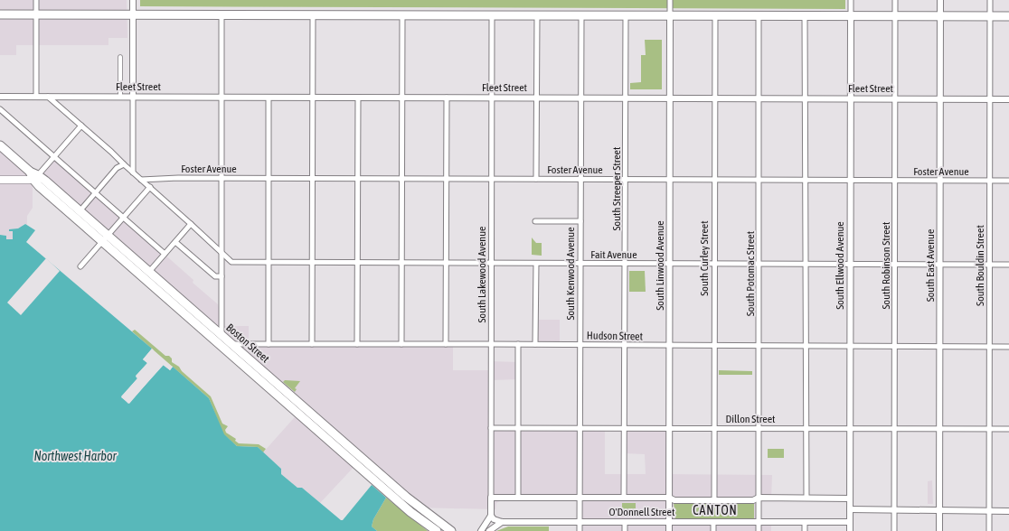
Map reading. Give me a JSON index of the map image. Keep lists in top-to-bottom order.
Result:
{
  "streets": {
    "main road": ["Boston Street"],
    "street": [
      "Fleet Street",
      "Foster Avenue",
      "South Streeper Street",
      "Fait Avenue",
      "South Curley Street",
      "South Linwood Avenue",
      "South Ellwood Avenue",
      "South Robinson Street",
      "South East Avenue",
      "South Bouldin Street",
      "South Kenwood Avenue",
      "South Potomac Street",
      "South Lakewood Avenue",
      "Hudson Street",
      "Dillon Street",
      "O'Donnell Street"
    ]
  },
  "crossings": [
    ["Fleet Street", "South Streeper Street"],
    ["Fleet Street", "Fait Avenue"],
    ["Fleet Street", "South Curley Street"],
    ["Fleet Street", "South Linwood Avenue"],
    ["Fleet Street", "South Ellwood Avenue"],
    ["Fleet Street", "South Robinson Street"],
    ["Fleet Street", "South East Avenue"],
    ["Fleet Street", "South Bouldin Street"],
    ["Fleet Street", "South Kenwood Avenue"],
    ["Fleet Street", "South Potomac Street"],
    ["Fleet Street", "South Lakewood Avenue"],
    ["Foster Avenue", "South Streeper Street"],
    ["Foster Avenue", "Fait Avenue"],
    ["Foster Avenue", "South Curley Street"],
    ["Foster Avenue", "South Linwood Avenue"],
    ["Foster Avenue", "South Ellwood Avenue"],
    ["Foster Avenue", "South Robinson Street"],
    ["Foster Avenue", "South East Avenue"],
    ["Foster Avenue", "South Bouldin Street"],
    ["Foster Avenue", "South Kenwood Avenue"],
    ["Foster Avenue", "South Potomac Street"],
    ["Foster Avenue", "South Lakewood Avenue"],
    ["South Streeper Street", "Fait Avenue"],
    ["South Streeper Street", "Hudson Street"],
    ["South Streeper Street", "Dillon Street"],
    ["South Streeper Street", "O'Donnell Street"],
    ["Fait Avenue", "South Curley Street"],
    ["Fait Avenue", "South Linwood Avenue"],
    ["Fait Avenue", "South Ellwood Avenue"],
    ["Fait Avenue", "South Robinson Street"],
    ["Fait Avenue", "South East Avenue"],
    ["Fait Avenue", "South Bouldin Street"],
    ["Fait Avenue", "South Kenwood Avenue"],
    ["Fait Avenue", "South Potomac Street"],
    ["Fait Avenue", "South Lakewood Avenue"],
    ["South Curley Street", "Hudson Street"],
    ["South Curley Street", "Dillon Street"],
    ["South Curley Street", "O'Donnell Street"],
    ["South Linwood Avenue", "Hudson Street"],
    ["South Linwood Avenue", "Dillon Street"],
    ["South Linwood Avenue", "O'Donnell Street"],
    ["South Ellwood Avenue", "Hudson Street"],
    ["South Ellwood Avenue", "Dillon Street"],
    ["South Ellwood Avenue", "O'Donnell Street"],
    ["South Robinson Street", "Hudson Street"],
    ["South Robinson Street", "Dillon Street"],
    ["South East Avenue", "Hudson Street"],
    ["South East Avenue", "Dillon Street"],
    ["South Bouldin Street", "Hudson Street"],
    ["South Bouldin Street", "Dillon Street"],
    ["South Kenwood Avenue", "Hudson Street"],
    ["South Kenwood Avenue", "Dillon Street"],
    ["South Kenwood Avenue", "O'Donnell Street"],
    ["South Potomac Street", "Hudson Street"],
    ["South Potomac Street", "Dillon Street"],
    ["South Potomac Street", "O'Donnell Street"],
    ["South Lakewood Avenue", "Hudson Street"],
    ["South Lakewood Avenue", "Dillon Street"],
    ["South Lakewood Avenue", "O'Donnell Street"],
    ["Hudson Street", "Boston Street"]
  ],
  "districts": ["CANTON"],
  "water": ["Northwest Harbor"]
}
